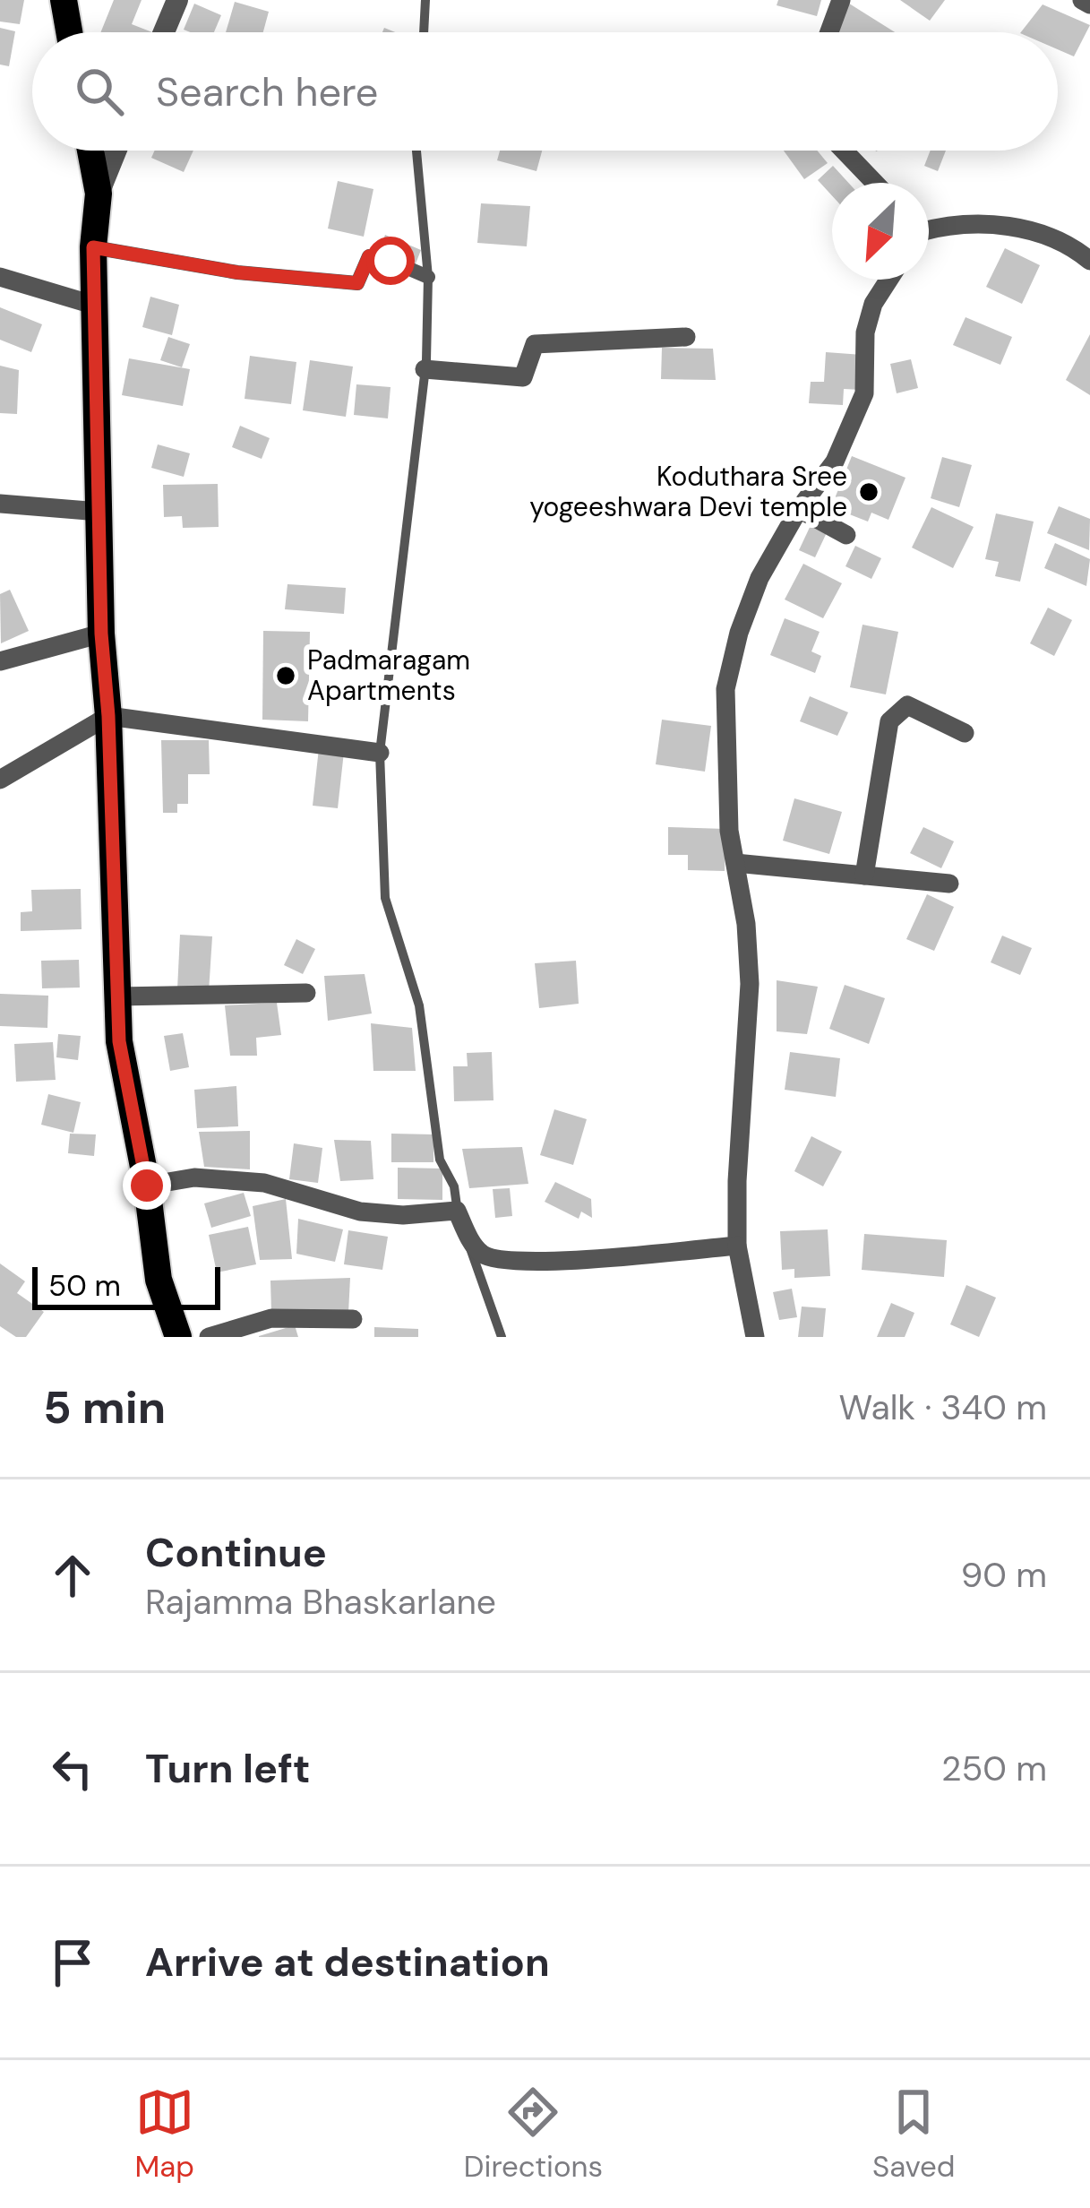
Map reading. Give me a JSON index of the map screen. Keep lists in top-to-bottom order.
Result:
{
  "places": ["Koduthara Sree yogeeshwara Devi temple", "Padmaragam Apartments"],
  "scale_bar": "50 m",
  "north": "bottom left",
  "page": {
    "search": "Search here",
    "scale": "50 m",
    "heading": ["5 min", "Walk · 340 m"],
    "list": [
      ["Continue", "Rajamma Bhaskarlane", "90 m"],
      ["Turn left", "250 m"],
      "Arrive at destination"
    ],
    "nav": ["Map", "Directions", "Saved"]
  }
}
